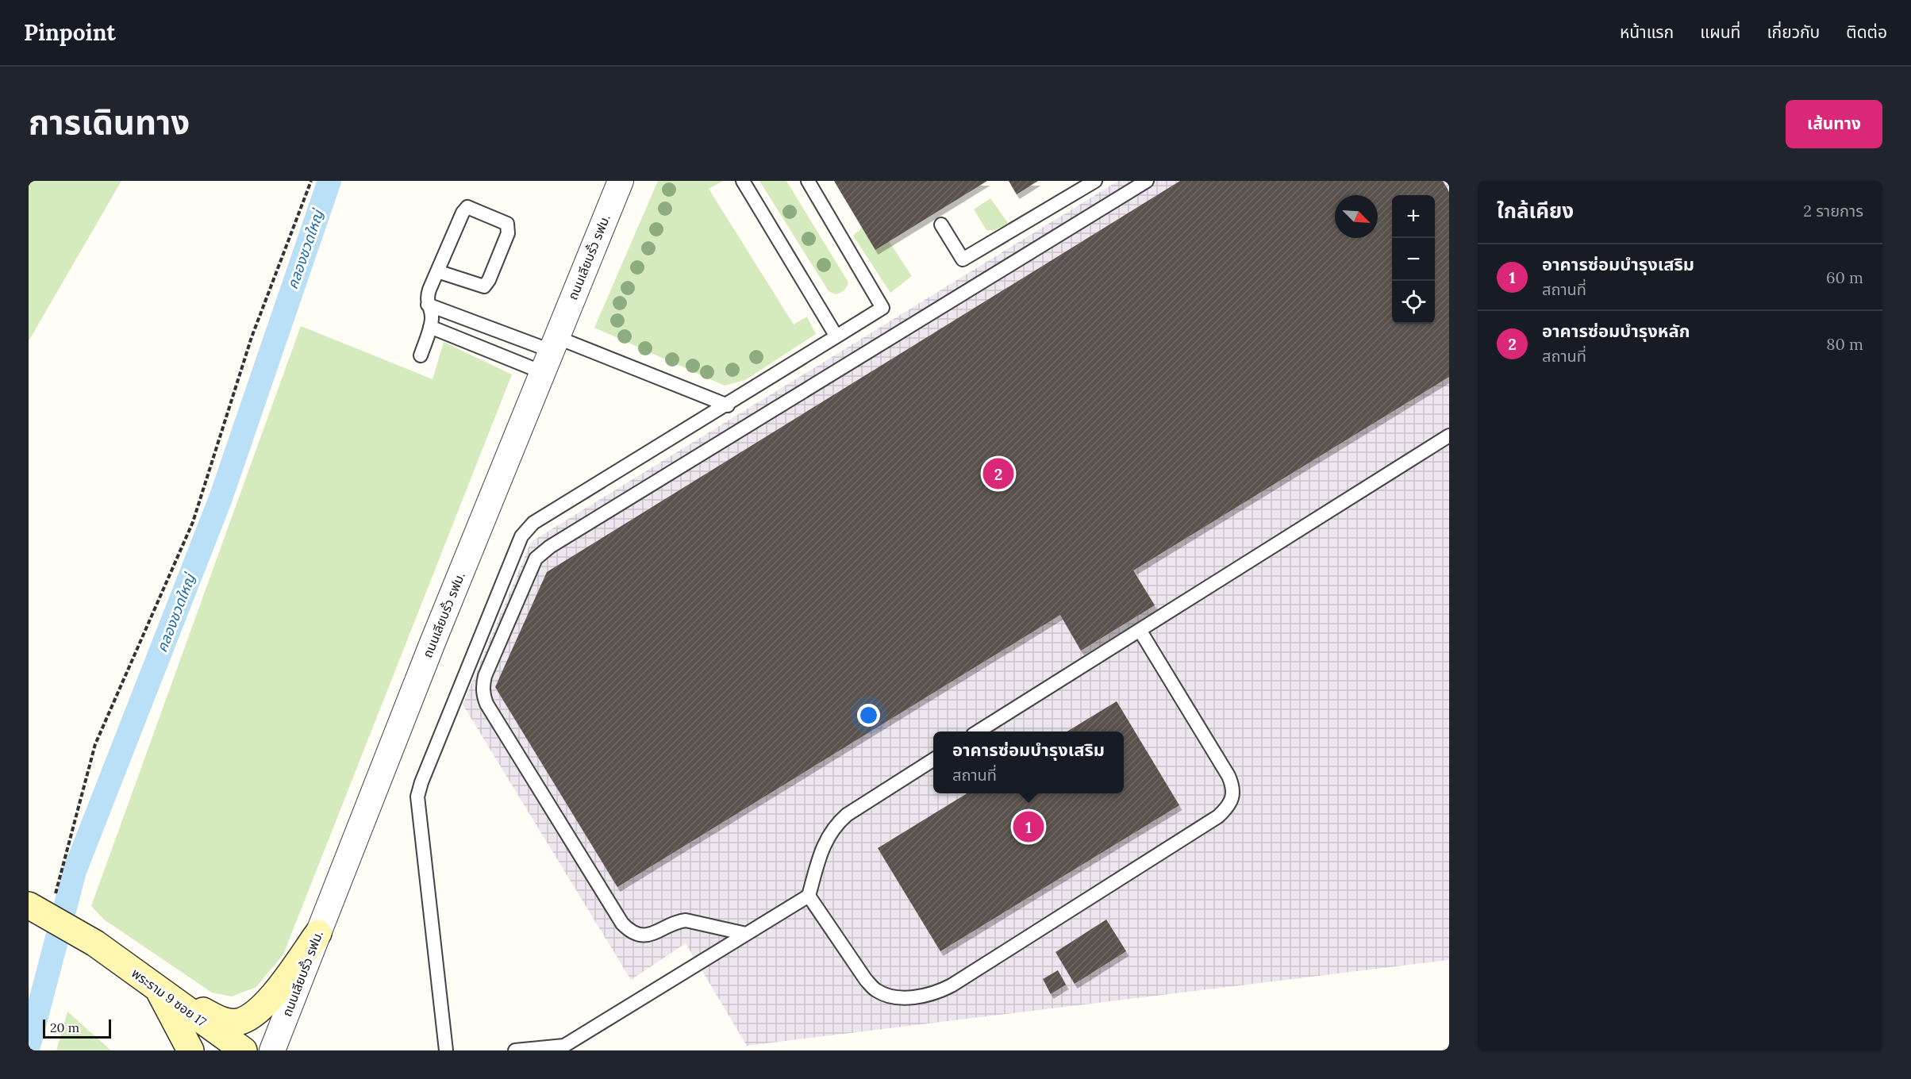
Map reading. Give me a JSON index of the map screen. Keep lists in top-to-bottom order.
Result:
{
  "streets": {
    "street": ["ถนนเลียบรั้ว รฟม.", "พระราม 9 ซอย 17"]
  },
  "water": ["คลองชวดใหญ่"],
  "scale_bar": "20 m",
  "north": "bottom right",
  "page": {
    "header": "Pinpoint",
    "nav": [
      "หน้าแรก",
      "แผนที่",
      "เกี่ยวกับ",
      "ติดต่อ"
    ],
    "title": "การเดินทาง",
    "buttons": "เส้นทาง",
    "heading": ["ใกล้เคียง", "2 รายการ"],
    "map_buttons": ["+", "−"],
    "list": [
      {
        "mark": "1",
        "name": "อาคารซ่อมบำรุงเสริม",
        "note": "สถานที่",
        "value": "60 m"
      },
      {
        "mark": "2",
        "name": "อาคารซ่อมบำรุงหลัก",
        "note": "สถานที่",
        "value": "80 m"
      }
    ],
    "pins": ["2", "1"],
    "popup": ["อาคารซ่อมบำรุงเสริม", "สถานที่"],
    "scale": "20 m"
  }
}
